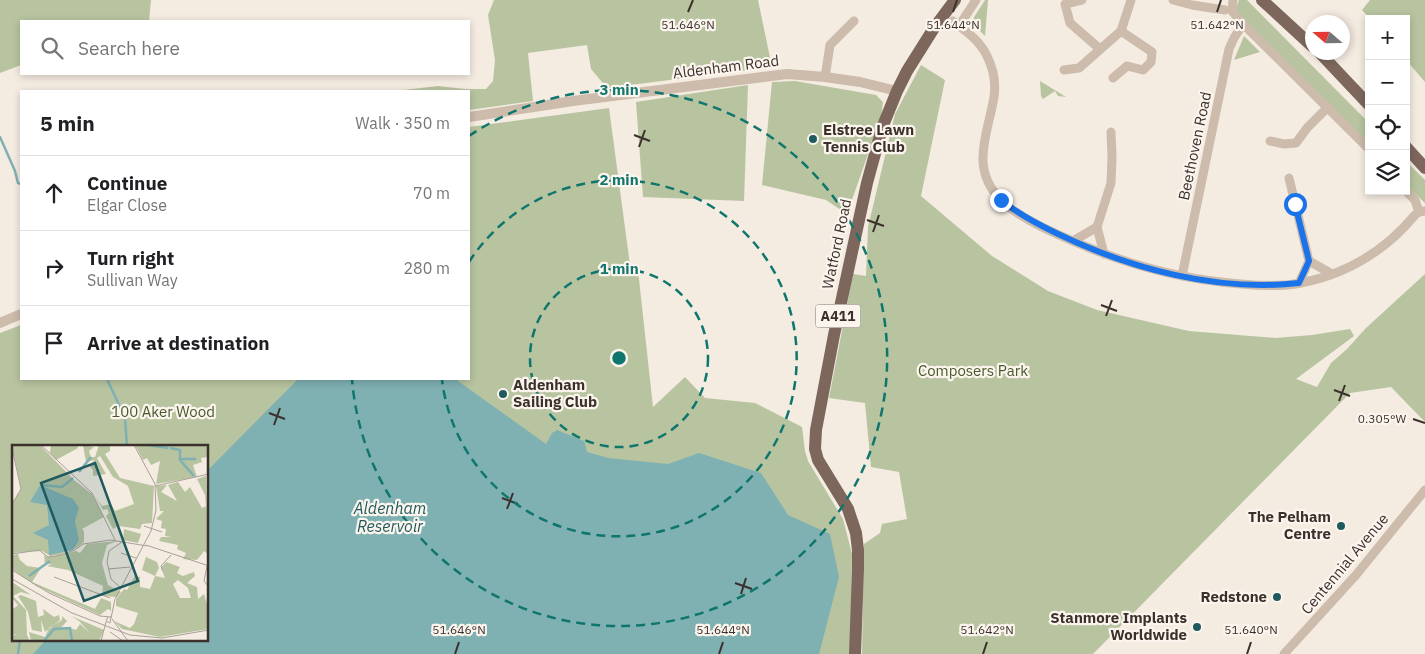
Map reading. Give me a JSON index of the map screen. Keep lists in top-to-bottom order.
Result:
{
  "streets": {
    "main road": ["Watford Road", "A411"],
    "street": ["Aldenham Road", "Beethoven Road", "Centennial Avenue"]
  },
  "crossings": [
    ["Aldenham Road", "Watford Road"]
  ],
  "water": ["Aldenham Reservoir"],
  "parks": ["Composers Park", "100 Aker Wood"],
  "places": [
    "Elstree Lawn Tennis Club",
    "Aldenham Sailing Club",
    "The Pelham Centre",
    "Redstone",
    "Stanmore Implants Worldwide"
  ],
  "north": "left",
  "page": {
    "map_buttons": ["+", "−"],
    "search": "Search here",
    "heading": ["5 min", "Walk · 350 m"],
    "list": [
      ["Continue", "Elgar Close", "70 m"],
      ["Turn right", "Sullivan Way", "280 m"],
      "Arrive at destination"
    ]
  },
  "coordinates": [
    "51.646°N",
    "51.644°N",
    "51.642°N",
    "0.305°W",
    "51.640°N"
  ],
  "rings": ["3 min", "2 min", "1 min"]
}
